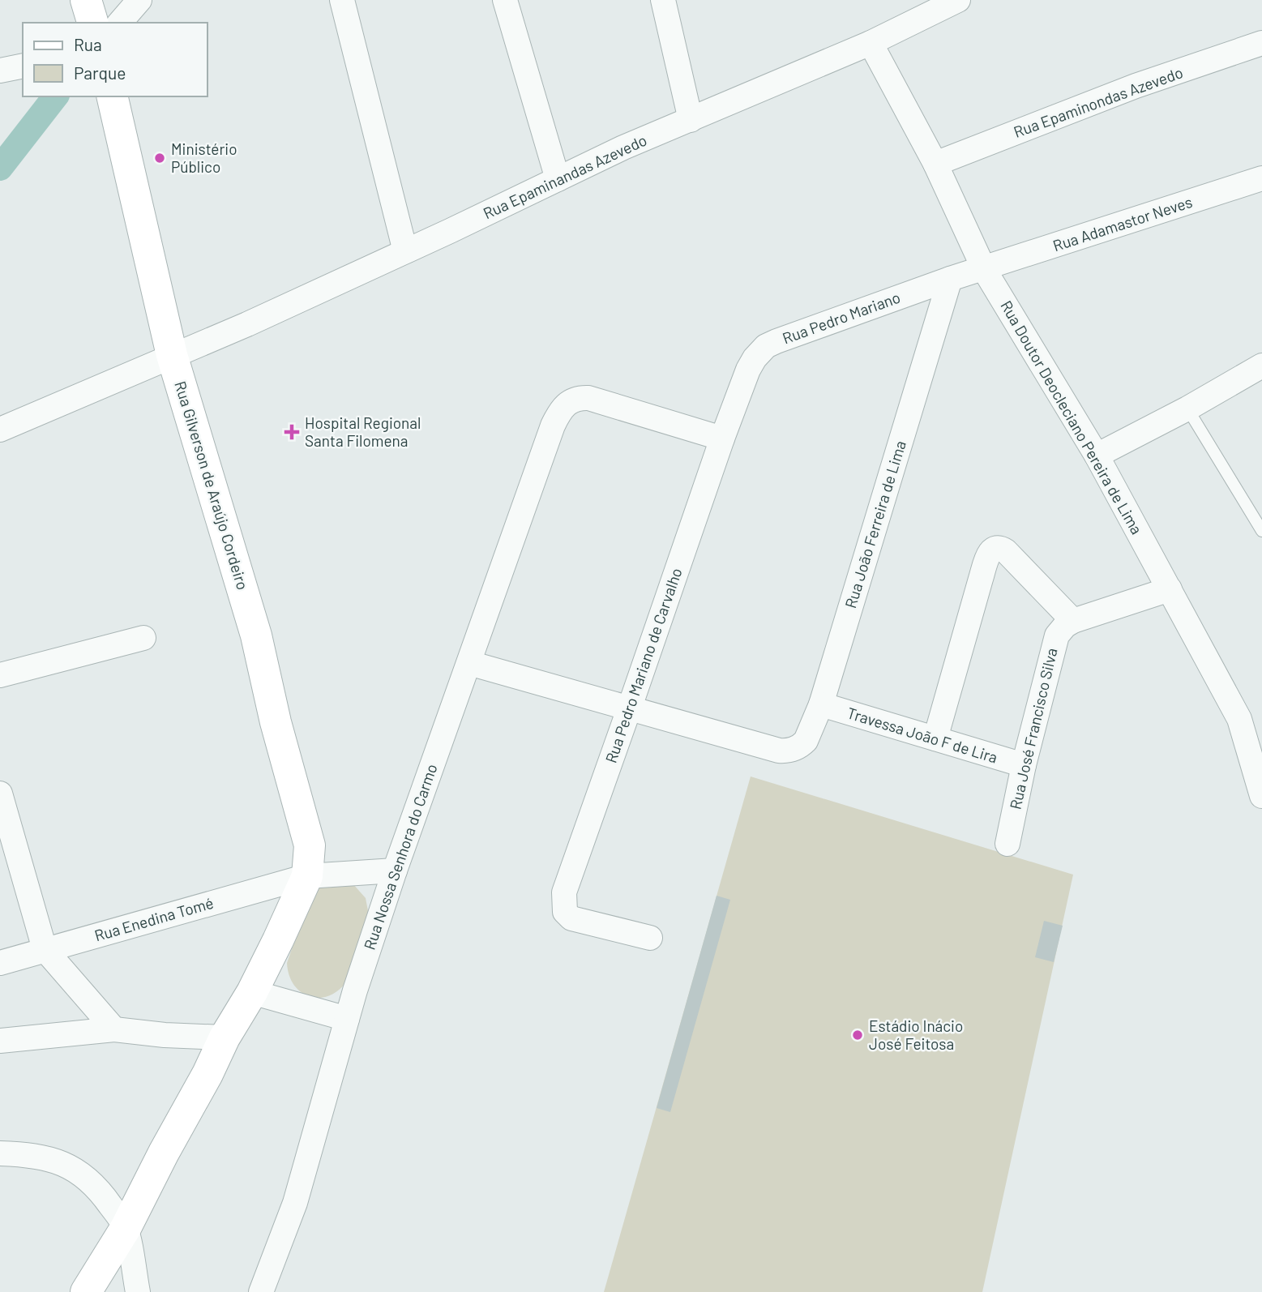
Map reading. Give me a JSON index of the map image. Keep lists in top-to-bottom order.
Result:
{
  "streets": {
    "main road": ["Rua Gilverson de Araújo Cordeiro"],
    "street": [
      "Rua Epaminondas Azevedo",
      "Rua Epaminandas Azevedo",
      "Rua Adamastor Neves",
      "Rua Pedro Mariano",
      "Rua Doutor Deocleciano Pereira de Lima",
      "Rua João Ferreira de Lima",
      "Rua Pedro Mariano de Carvalho",
      "Rua José Francisco Silva",
      "Travessa João F de Lira",
      "Rua Nossa Senhora do Carmo",
      "Rua Enedina Tomé"
    ]
  },
  "crossings": [
    ["Rua Epaminondas Azevedo", "Rua Doutor Deocleciano Pereira de Lima"],
    ["Rua Epaminandas Azevedo", "Rua Doutor Deocleciano Pereira de Lima"],
    ["Rua Epaminandas Azevedo", "Rua Gilverson de Araújo Cordeiro"],
    ["Rua Adamastor Neves", "Rua Pedro Mariano"],
    ["Rua Adamastor Neves", "Rua Doutor Deocleciano Pereira de Lima"],
    ["Rua Pedro Mariano", "Rua Doutor Deocleciano Pereira de Lima"],
    ["Rua Pedro Mariano", "Rua João Ferreira de Lima"],
    ["Rua Pedro Mariano", "Rua Pedro Mariano de Carvalho"],
    ["Rua Pedro Mariano", "Rua Nossa Senhora do Carmo"],
    ["Rua Doutor Deocleciano Pereira de Lima", "Rua José Francisco Silva"],
    ["Rua Gilverson de Araújo Cordeiro", "Rua Enedina Tomé"],
    ["Rua João Ferreira de Lima", "Rua Pedro Mariano de Carvalho"],
    ["Rua João Ferreira de Lima", "Travessa João F de Lira"],
    ["Rua Pedro Mariano de Carvalho", "Rua Nossa Senhora do Carmo"],
    ["Rua José Francisco Silva", "Travessa João F de Lira"],
    ["Rua Nossa Senhora do Carmo", "Rua Enedina Tomé"]
  ],
  "places": {
    "other": ["Ministério Público", "Estádio Inácio José Feitosa"],
    "health": ["Hospital Regional Santa Filomena"]
  },
  "legend": ["Rua", "Parque"]
}
